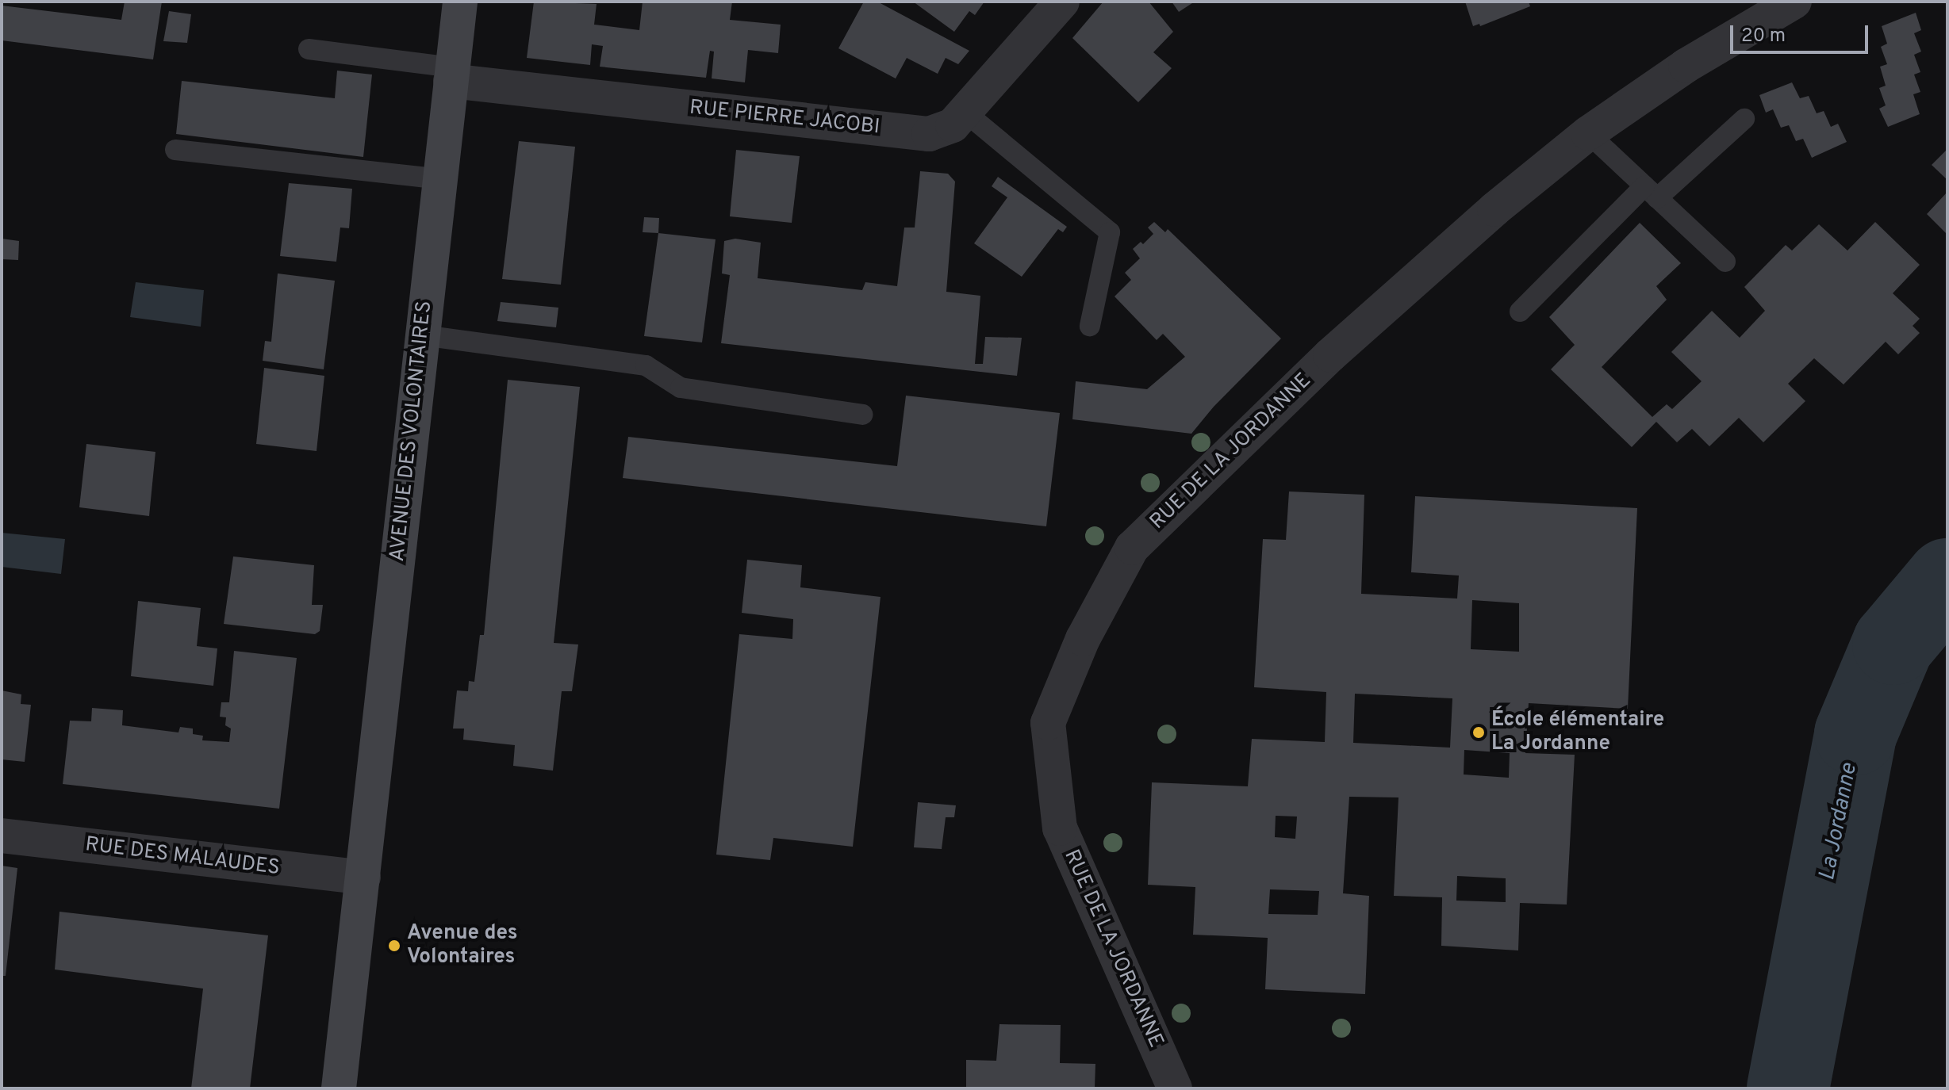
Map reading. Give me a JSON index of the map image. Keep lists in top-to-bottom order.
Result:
{
  "streets": {
    "main road": ["AVENUE DES VOLONTAIRES"],
    "street": ["RUE PIERRE JACOBI", "RUE DE LA JORDANNE", "RUE DES MALAUDES"]
  },
  "crossings": [
    ["RUE PIERRE JACOBI", "AVENUE DES VOLONTAIRES"],
    ["AVENUE DES VOLONTAIRES", "RUE DES MALAUDES"]
  ],
  "water": ["La Jordanne"],
  "places": ["École élémentaire La Jordanne", "Avenue des Volontaires"],
  "scale_bar": "20 m"
}
